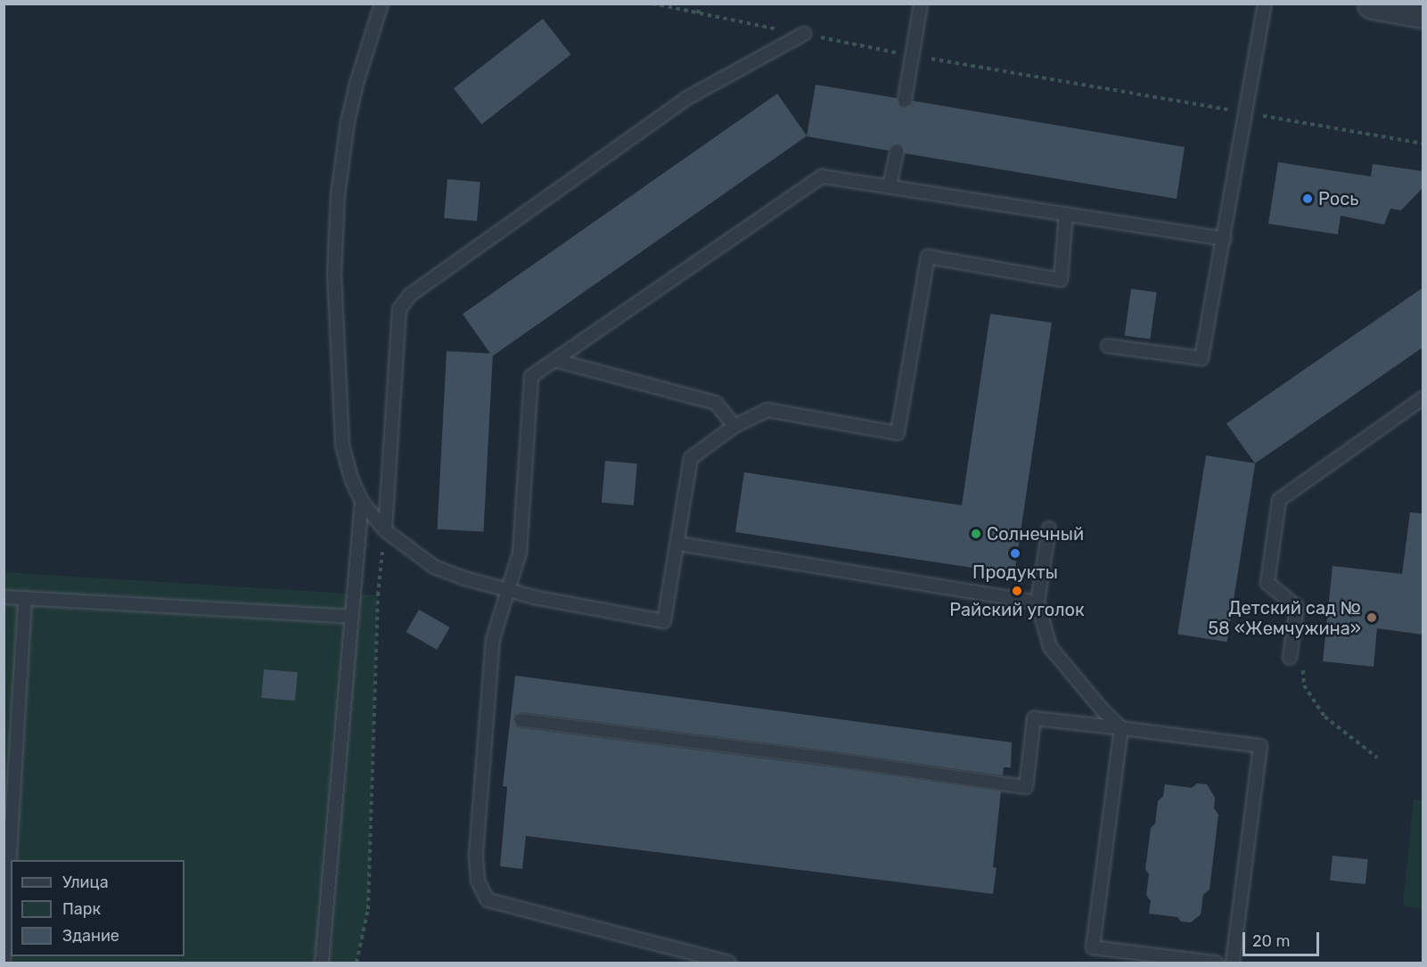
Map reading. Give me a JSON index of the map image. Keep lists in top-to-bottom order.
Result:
{
  "places": [
    "Рось",
    "Солнечный",
    "Продукты",
    "Райский уголок",
    "Детский сад № 58 «Жемчужина»"
  ],
  "legend": ["Улица", "Парк", "Здание"],
  "scale_bar": "20 m"
}
